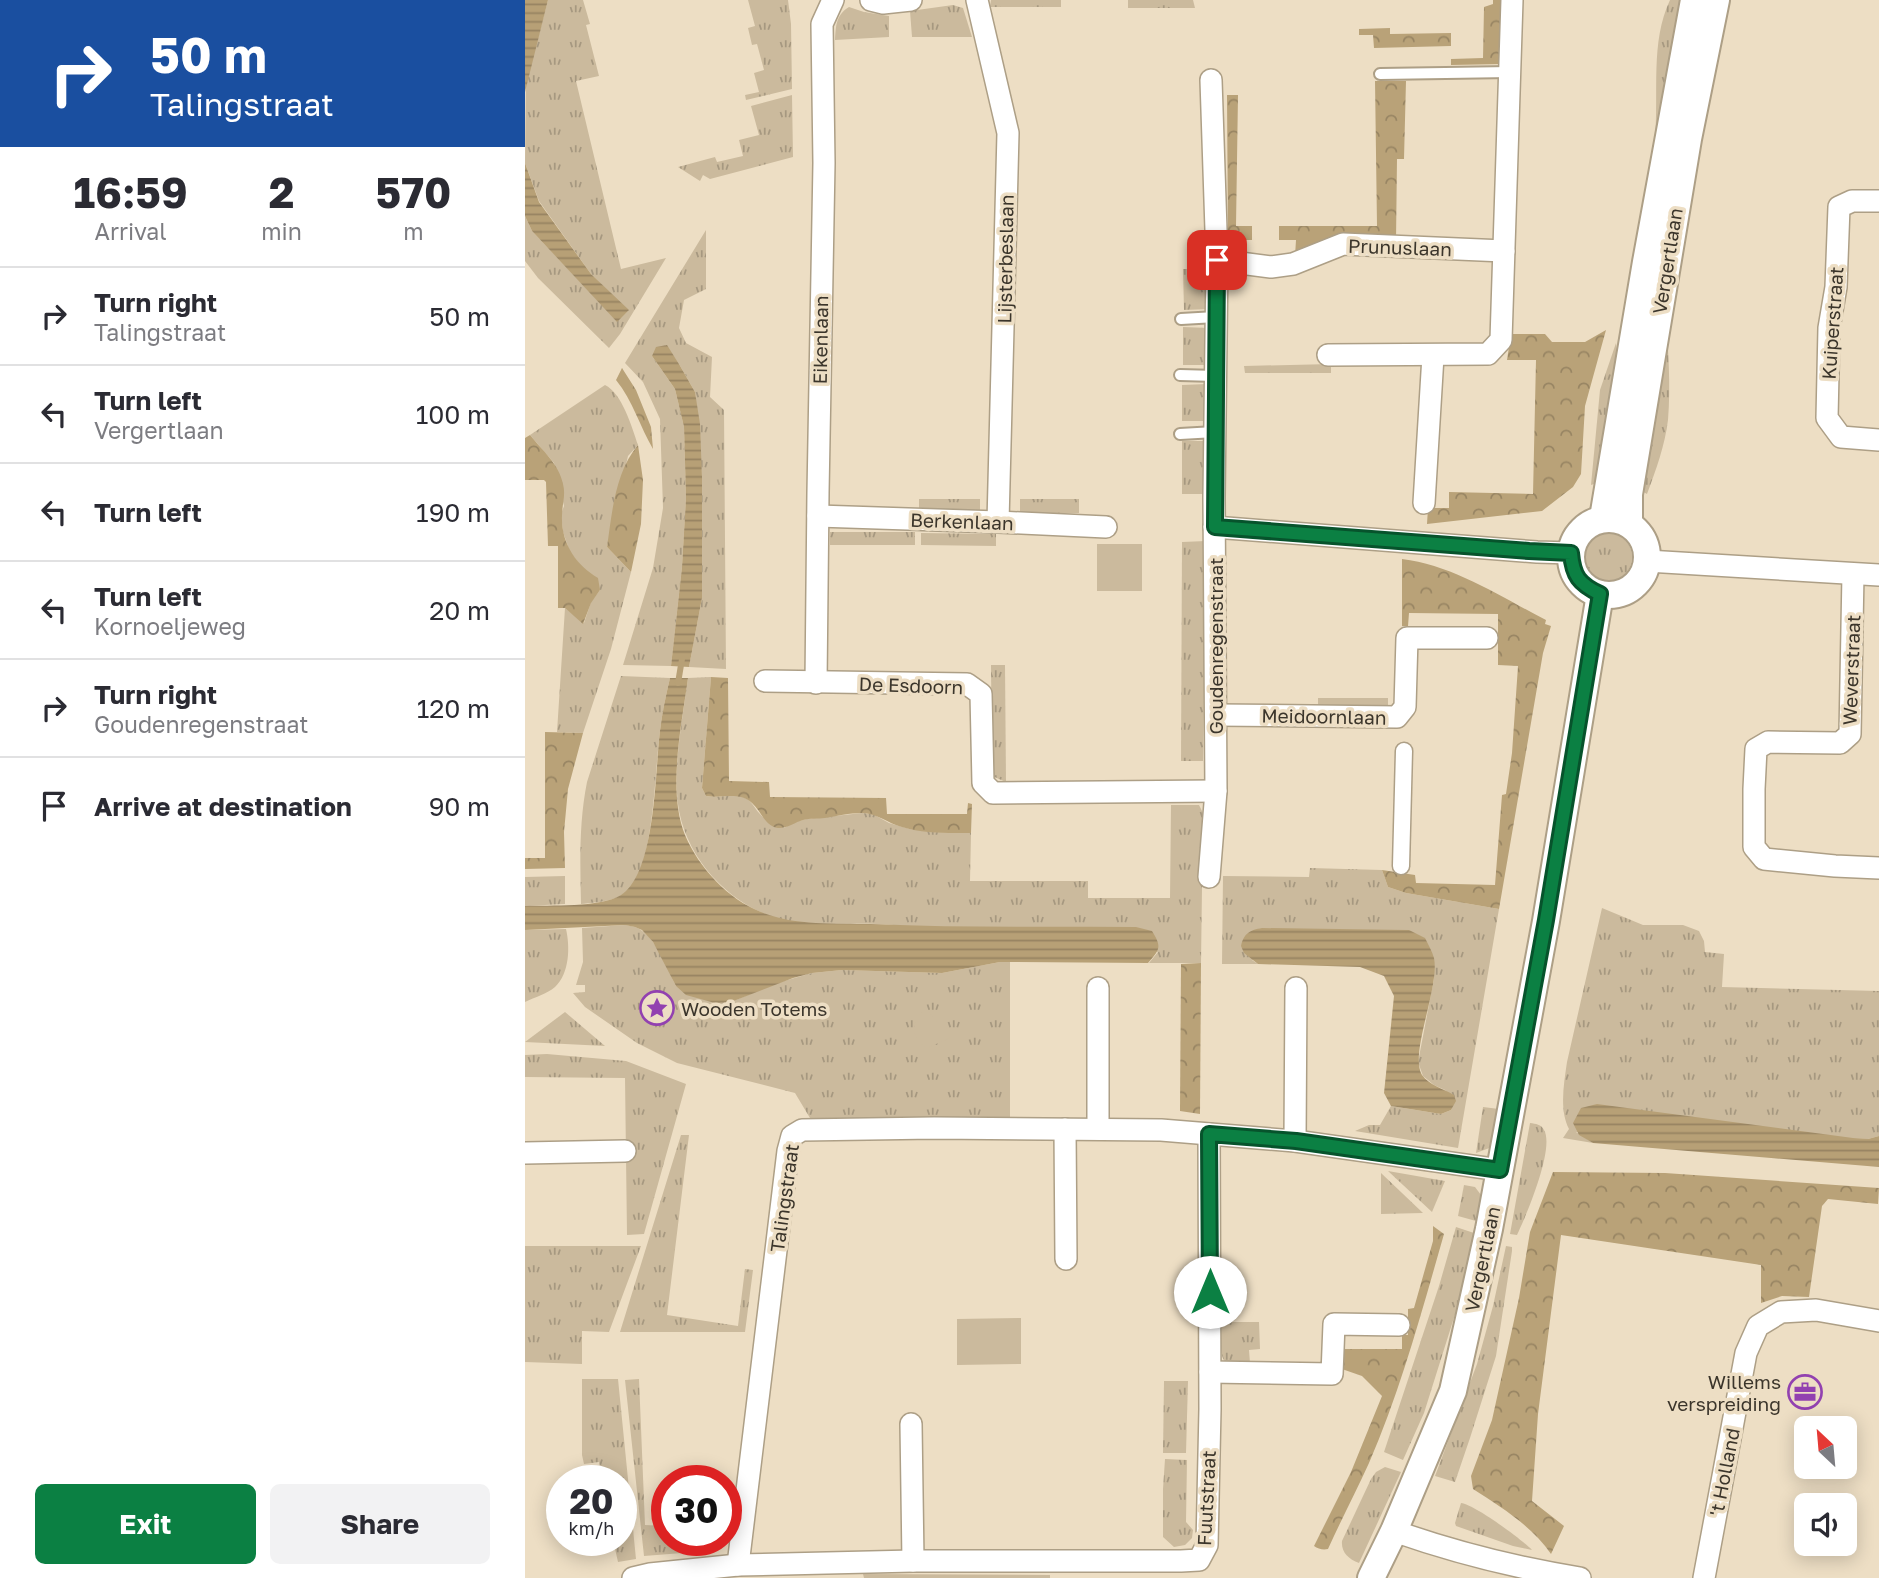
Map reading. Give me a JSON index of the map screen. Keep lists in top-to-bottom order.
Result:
{
  "streets": {
    "street": [
      "Prunuslaan",
      "Lijsterbeslaan",
      "Vergertlaan",
      "Kuiperstraat",
      "Eikenlaan",
      "Berkenlaan",
      "Goudenregenstraat",
      "Weverstraat",
      "De Esdoorn",
      "Meidoornlaan",
      "Talingstraat",
      "'t Holland",
      "Fuutstraat"
    ]
  },
  "crossings": [
    ["Prunuslaan", "Goudenregenstraat"],
    ["Lijsterbeslaan", "Berkenlaan"],
    ["Vergertlaan", "Talingstraat"],
    ["Eikenlaan", "Berkenlaan"],
    ["Eikenlaan", "De Esdoorn"],
    ["Goudenregenstraat", "De Esdoorn"],
    ["Goudenregenstraat", "Meidoornlaan"],
    ["Talingstraat", "Fuutstraat"]
  ],
  "places": {
    "place": ["Wooden Totems"],
    "office": ["Willems verspreiding"]
  },
  "north": "top left",
  "page": {
    "turn": ["50 m", "Talingstraat"],
    "eta": [
      "16:59",
      "Arrival",
      "2",
      "min",
      "570",
      "m"
    ],
    "list": [
      {
        "name": "Turn right",
        "note": "Talingstraat",
        "value": "50 m"
      },
      {
        "name": "Turn left",
        "note": "Vergertlaan",
        "value": "100 m"
      },
      {
        "name": "Turn left",
        "value": "190 m"
      },
      {
        "name": "Turn left",
        "note": "Kornoeljeweg",
        "value": "20 m"
      },
      {
        "name": "Turn right",
        "note": "Goudenregenstraat",
        "value": "120 m"
      },
      {
        "name": "Arrive at destination",
        "value": "90 m"
      }
    ],
    "speed": "20 km/h",
    "limit": "30",
    "buttons": ["Exit", "Share"]
  }
}
